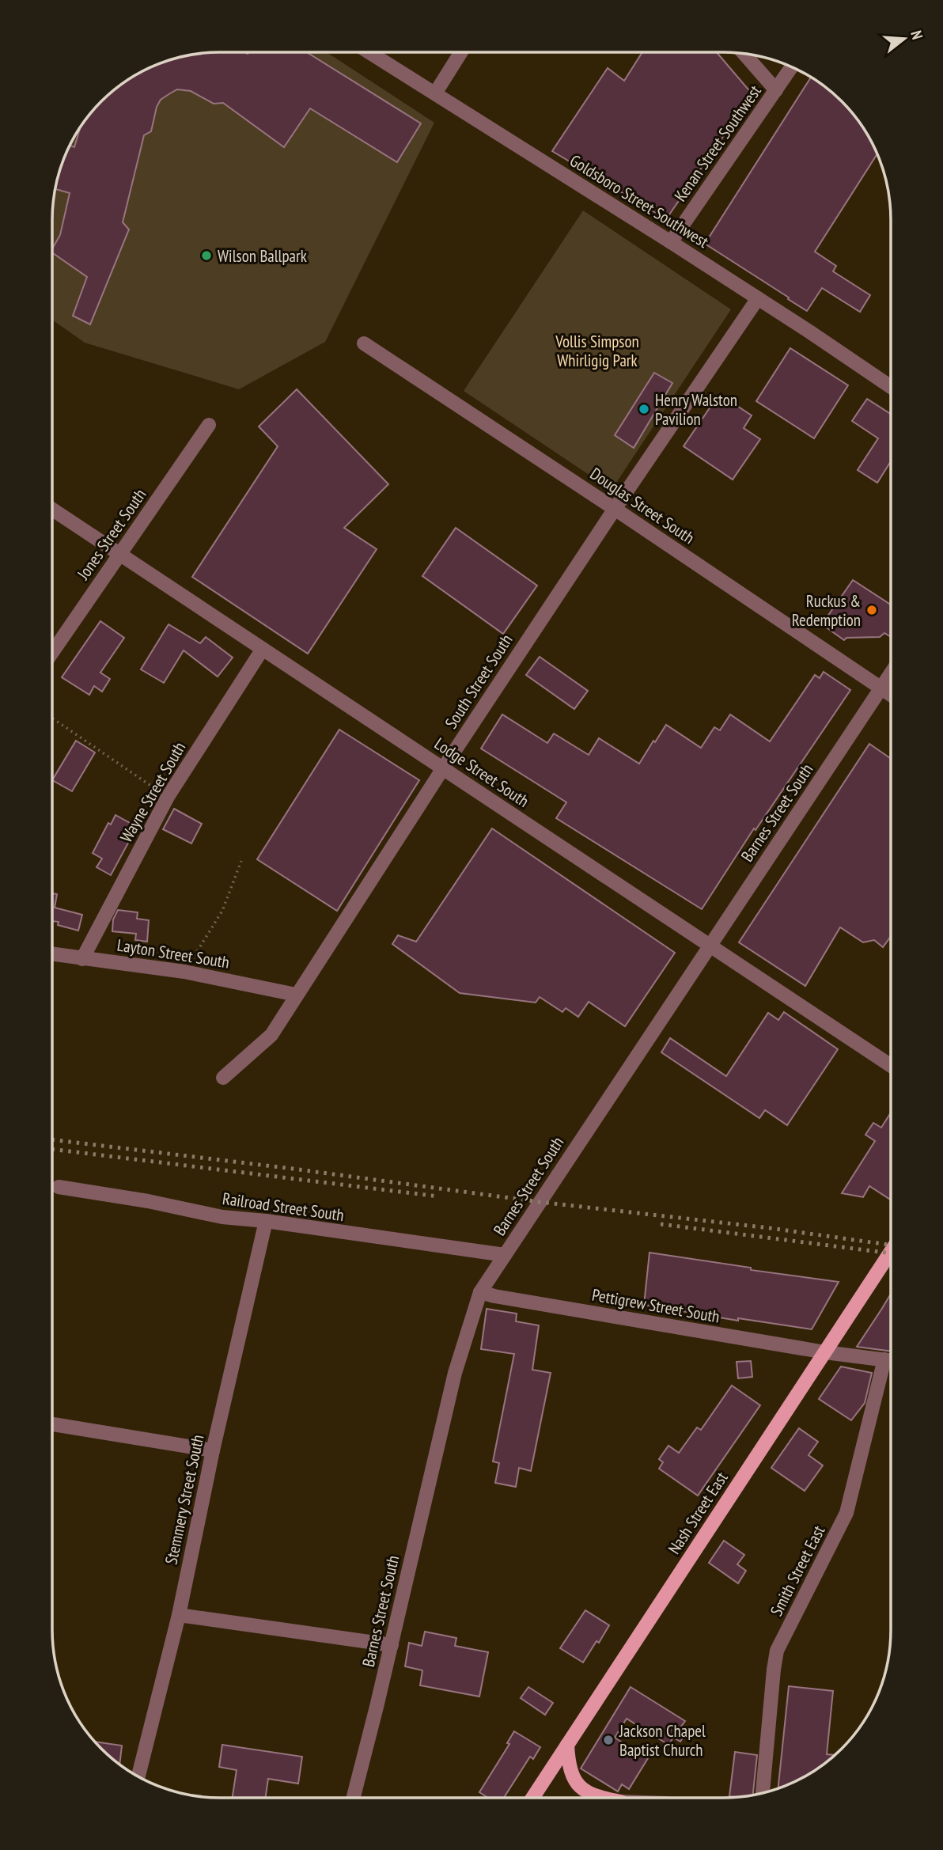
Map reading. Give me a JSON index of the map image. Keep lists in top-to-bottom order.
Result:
{
  "streets": {
    "main road": ["Nash Street East"],
    "street": [
      "Kenan Street Southwest",
      "Goldsboro Street Southwest",
      "Douglas Street South",
      "Jones Street South",
      "South Street South",
      "Lodge Street South",
      "Wayne Street South",
      "Barnes Street South",
      "Layton Street South",
      "Railroad Street South",
      "Pettigrew Street South",
      "Stemmery Street South",
      "Smith Street East"
    ]
  },
  "crossings": [
    ["Kenan Street Southwest", "Goldsboro Street Southwest"],
    ["Goldsboro Street Southwest", "South Street South"],
    ["Douglas Street South", "South Street South"],
    ["Douglas Street South", "Barnes Street South"],
    ["Jones Street South", "Lodge Street South"],
    ["South Street South", "Lodge Street South"],
    ["South Street South", "Layton Street South"],
    ["Lodge Street South", "Wayne Street South"],
    ["Lodge Street South", "Barnes Street South"],
    ["Wayne Street South", "Layton Street South"],
    ["Barnes Street South", "Railroad Street South"],
    ["Barnes Street South", "Pettigrew Street South"],
    ["Railroad Street South", "Stemmery Street South"],
    ["Pettigrew Street South", "Nash Street East"],
    ["Pettigrew Street South", "Smith Street East"]
  ],
  "parks": ["Vollis Simpson Whirligig Park"],
  "places": [
    "Wilson Ballpark",
    "Henry Walston Pavilion",
    "Ruckus & Redemption",
    "Jackson Chapel Baptist Church"
  ],
  "north": "right"
}
